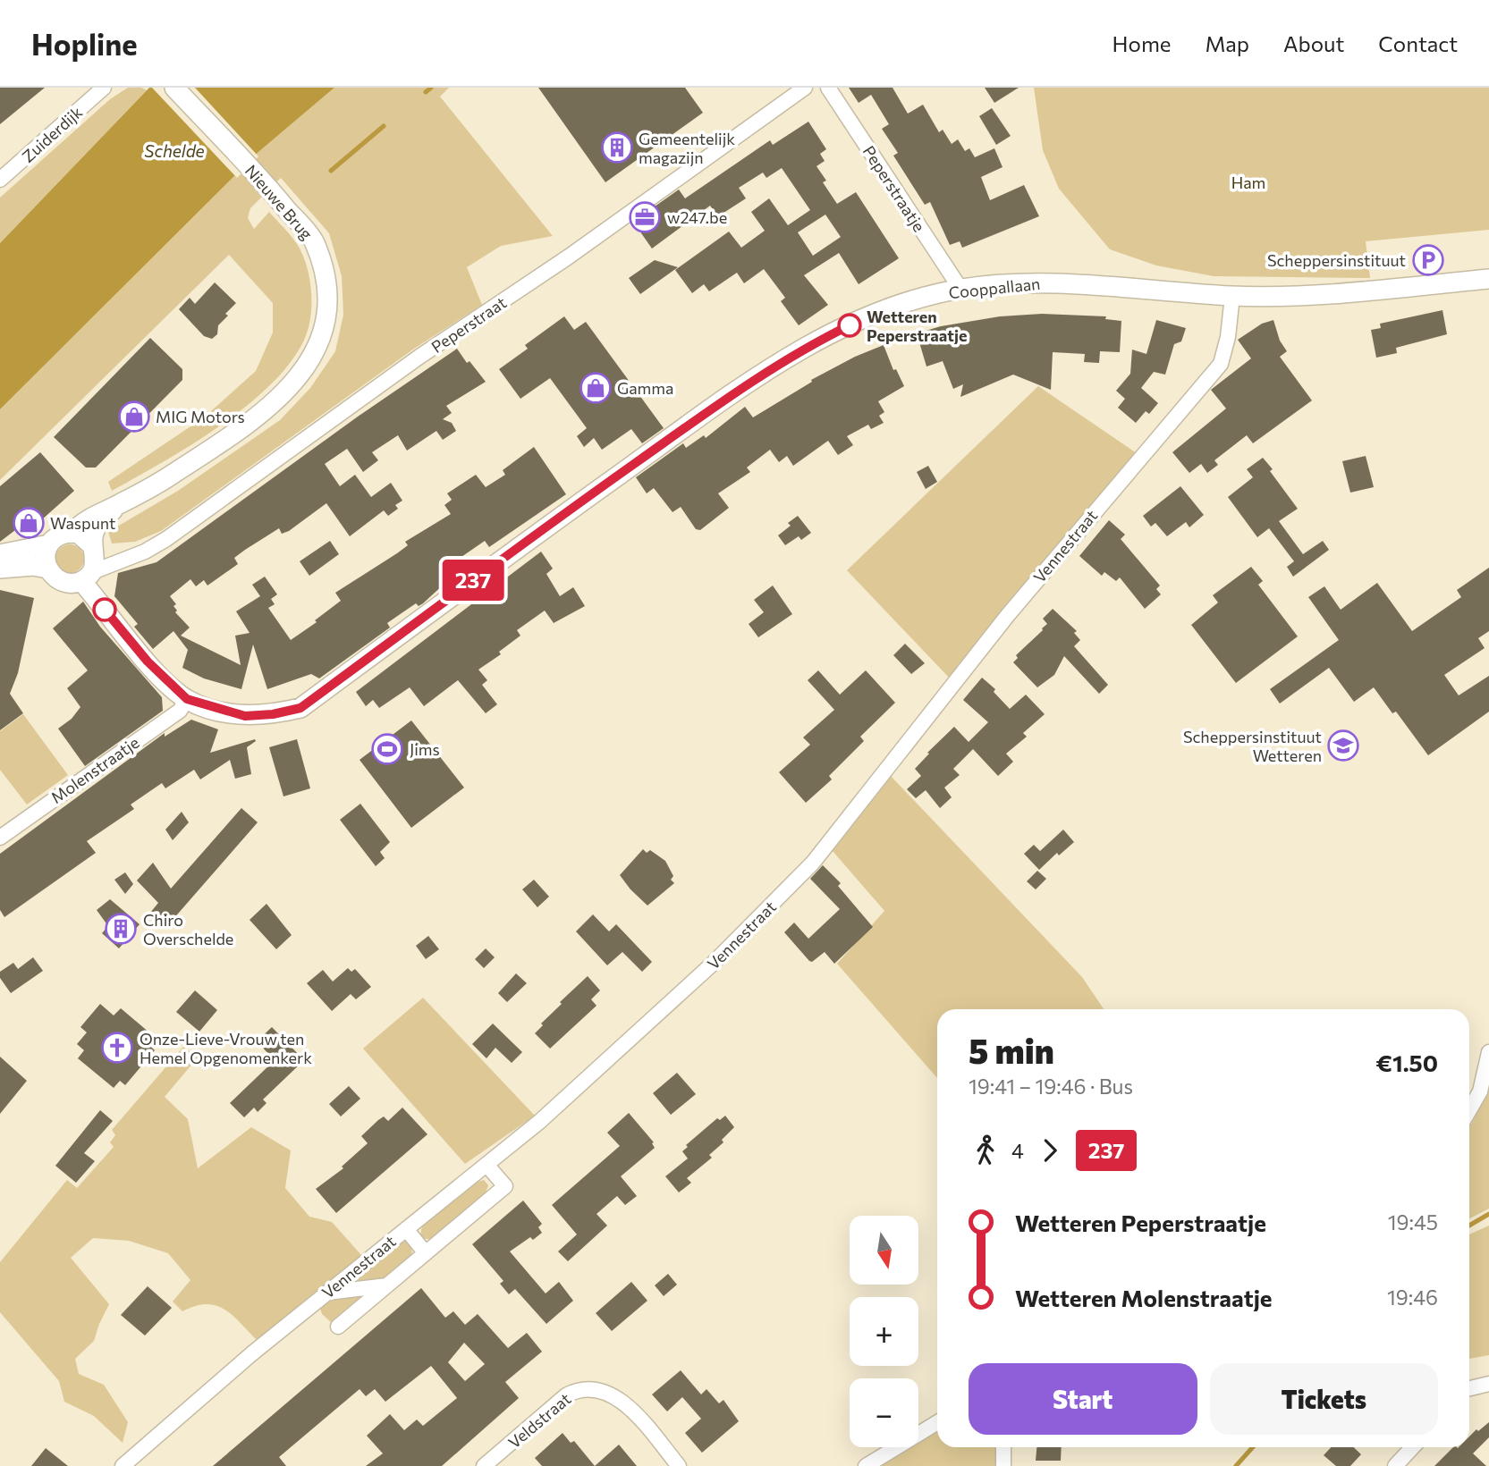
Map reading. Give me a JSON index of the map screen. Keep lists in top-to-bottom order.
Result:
{
  "streets": {
    "street": [
      "Zuiderdijk",
      "Peperstraatje",
      "Nieuwe Brug",
      "Cooppallaan",
      "Peperstraat",
      "Vennestraat",
      "Molenstraatje",
      "Veldstraat"
    ]
  },
  "crossings": [
    ["Peperstraatje", "Cooppallaan"],
    ["Nieuwe Brug", "Cooppallaan"],
    ["Nieuwe Brug", "Peperstraat"],
    ["Cooppallaan", "Peperstraat"],
    ["Cooppallaan", "Vennestraat"],
    ["Cooppallaan", "Molenstraatje"]
  ],
  "water": ["Schelde"],
  "parks": ["Ham"],
  "places": {
    "building": ["Gemeentelijk magazijn", "Chiro Overschelde"],
    "office": ["w247.be"],
    "parking": ["Scheppersinstituut"],
    "other": ["Wetteren Peperstraatje"],
    "shop": ["Gamma", "MIG Motors", "Waspunt"],
    "school or university": ["Scheppersinstituut Wetteren"],
    "sports": ["Jims"],
    "church": ["Onze-Lieve-Vrouw ten Hemel Opgenomenkerk"]
  },
  "lines": ["bus line 237"],
  "north": "bottom",
  "page": {
    "header": "Hopline",
    "nav": [
      "Home",
      "Map",
      "About",
      "Contact"
    ],
    "on_map": "237",
    "heading": ["5 min", "19:41 – 19:46 · Bus", "€1.50"],
    "legs": ["4", "237"],
    "list": [
      {
        "name": "Wetteren Peperstraatje",
        "value": "19:45"
      },
      {
        "name": "Wetteren Molenstraatje",
        "value": "19:46"
      }
    ],
    "map_buttons": ["+", "−"],
    "buttons": ["Start", "Tickets"]
  }
}
